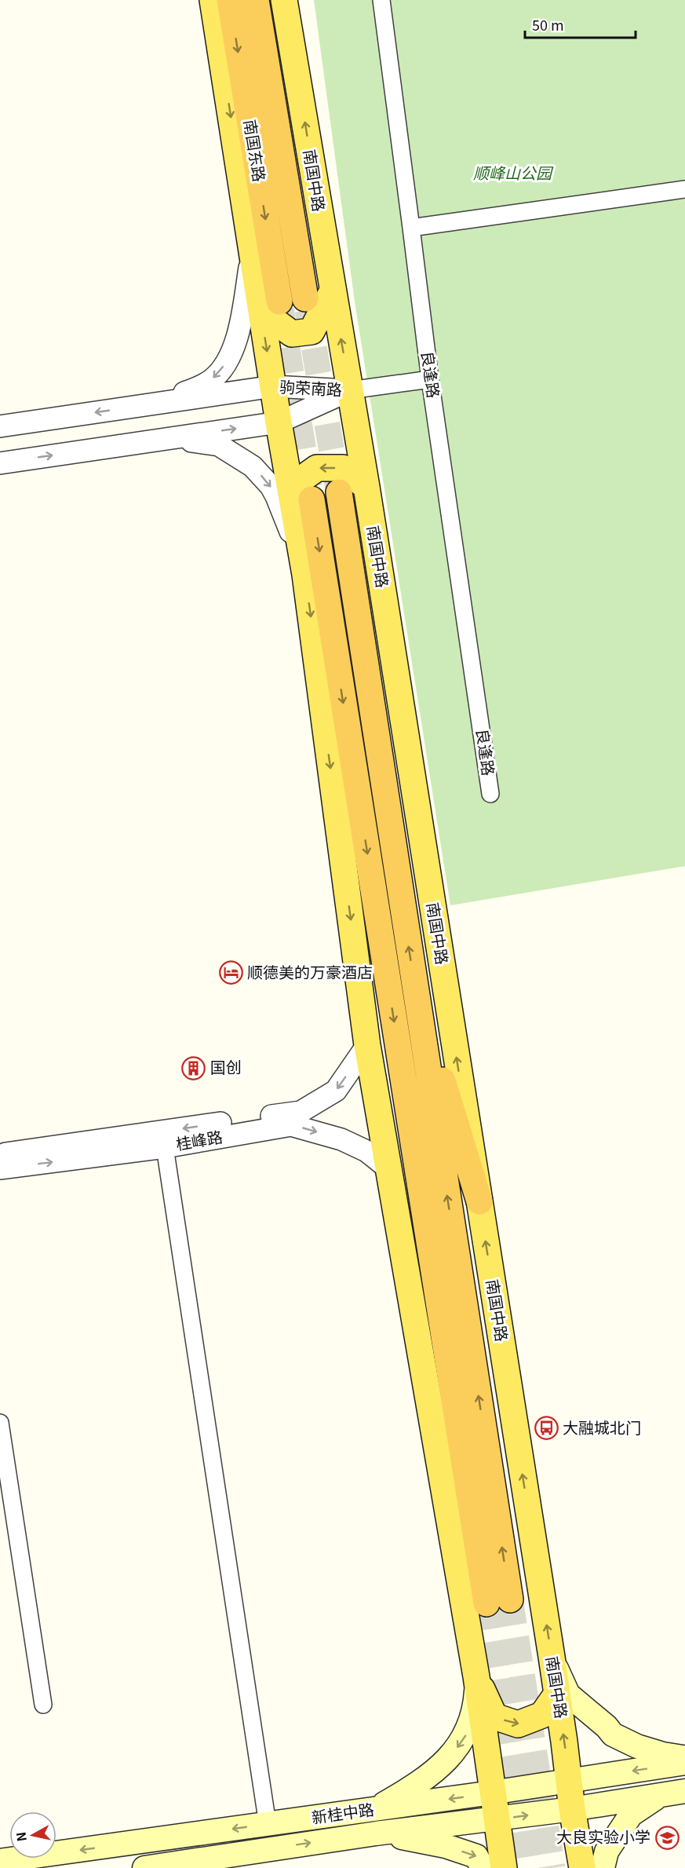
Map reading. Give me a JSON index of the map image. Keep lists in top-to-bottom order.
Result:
{
  "streets": {
    "highway": ["南国东路", "南国中路"],
    "main road": ["新桂中路"],
    "street": ["良逢路", "驹荣南路", "桂峰路"]
  },
  "crossings": [
    ["南国中路", "驹荣南路"],
    ["南国中路", "新桂中路"]
  ],
  "parks": ["顺峰山公园"],
  "places": {
    "hotel": ["顺德美的万豪酒店"],
    "building": ["国创"],
    "bus stop": ["大融城北门"],
    "school or university": ["大良实验小学"]
  },
  "scale_bar": "50 m",
  "north": "left"
}
